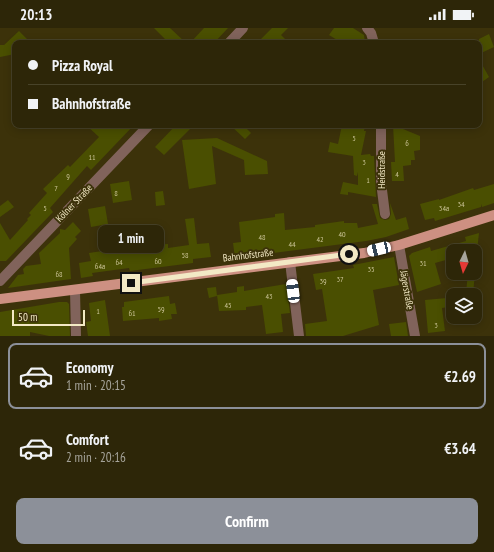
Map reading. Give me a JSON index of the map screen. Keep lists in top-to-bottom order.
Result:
{
  "streets": {
    "main road": ["Bahnhofstraße"],
    "street": ["Heidstraße", "Kölner Straße", "Jägerstraße"]
  },
  "crossings": [
    ["Bahnhofstraße", "Jägerstraße"]
  ],
  "house_numbers": [
    "5",
    "6",
    "11",
    "3",
    "4",
    "9",
    "1",
    "7",
    "8",
    "34",
    "5",
    "34a",
    "40",
    "48",
    "42",
    "44",
    "58",
    "60",
    "64",
    "31",
    "64a",
    "35",
    "68",
    "37",
    "39",
    "43",
    "45",
    "59",
    "1",
    "61",
    "3"
  ],
  "scale_bar": "50 m",
  "north": "bottom",
  "page": {
    "status": "20:13",
    "banner": ["Pizza Royal", "Bahnhofstraße"],
    "bubble": "1 min",
    "scale": "50 m",
    "list": [
      {
        "name": "Economy",
        "note": "1 min · 20:15",
        "value": "€2.69"
      },
      {
        "name": "Comfort",
        "note": "2 min · 20:16",
        "value": "€3.64"
      }
    ],
    "buttons": "Confirm"
  }
}
